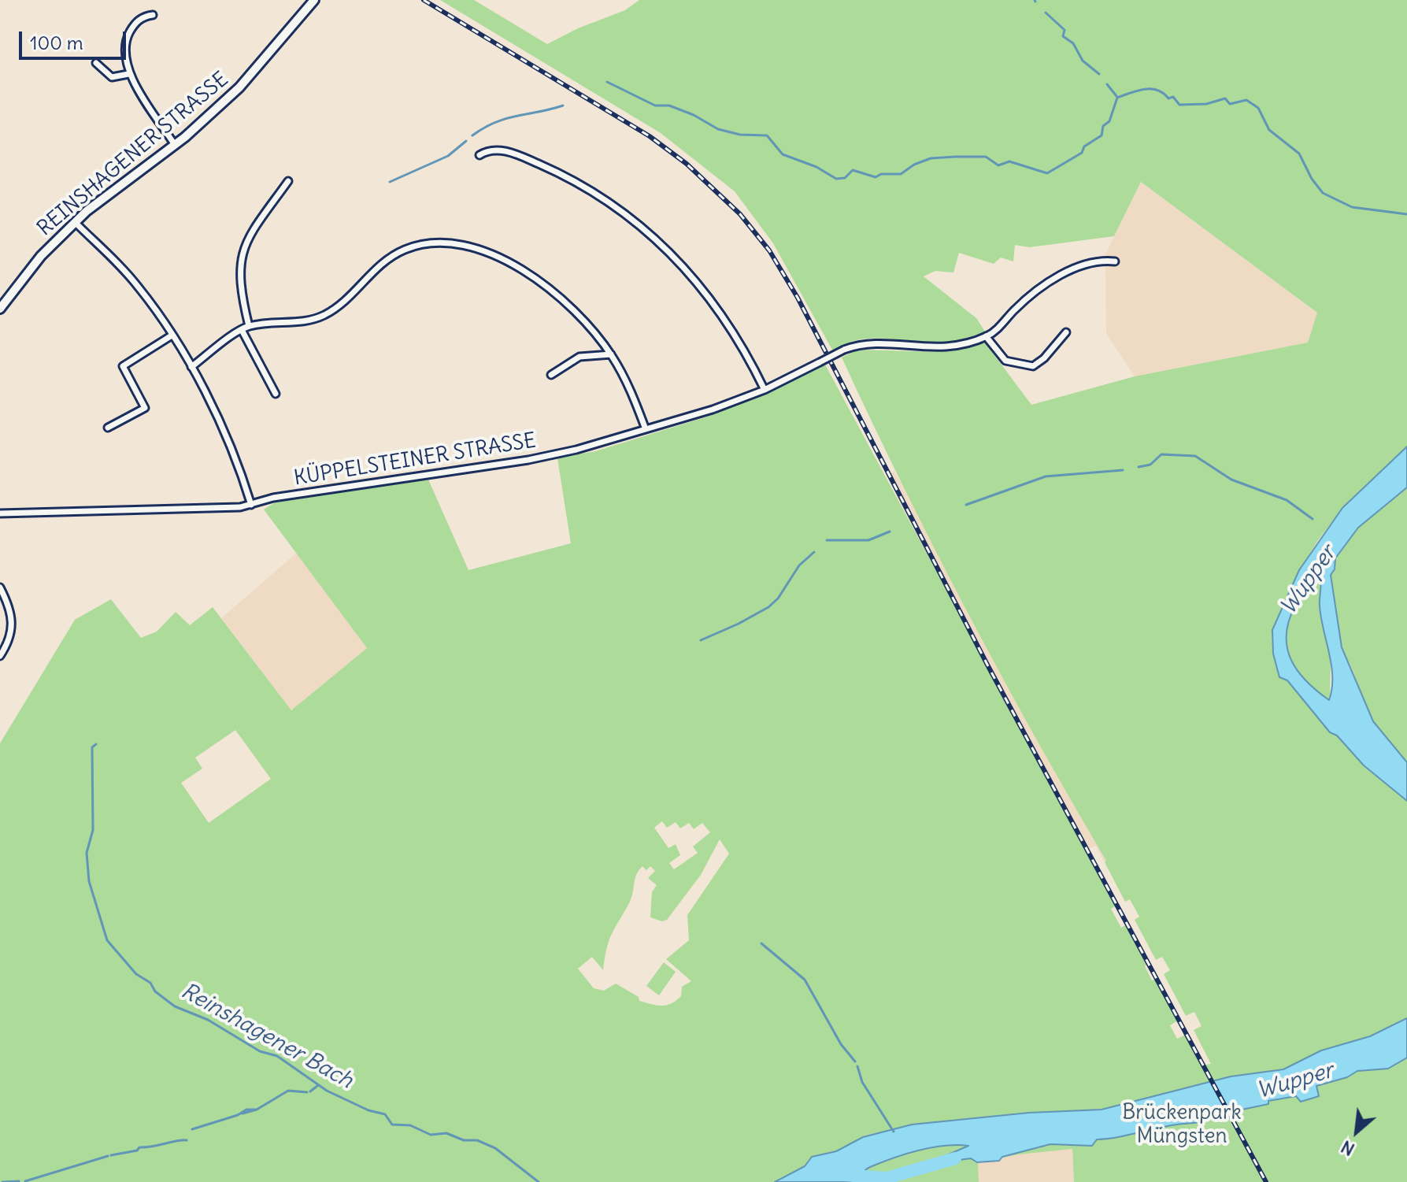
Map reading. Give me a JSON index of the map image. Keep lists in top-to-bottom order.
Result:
{
  "streets": {
    "main road": ["REINSHAGENER STRASSE"],
    "street": ["KÜPPELSTEINER STRASSE"]
  },
  "water": ["Wupper", "Reinshagener Bach"],
  "parks": ["Brückenpark Müngsten"],
  "scale_bar": "100 m",
  "north": "bottom left"
}
